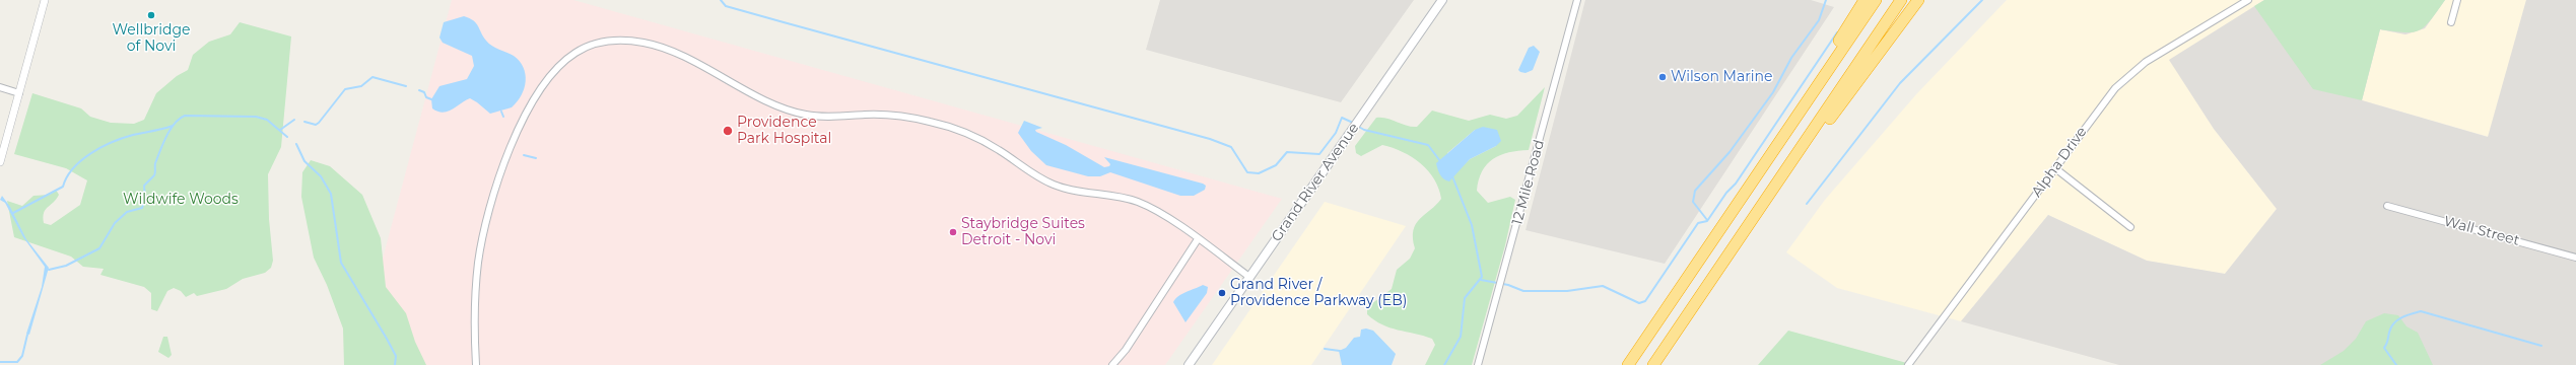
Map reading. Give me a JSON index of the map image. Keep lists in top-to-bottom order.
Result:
{
  "streets": {
    "main road": ["Grand River Avenue"],
    "street": ["Alpha Drive", "12 Mile Road", "Wall Street"]
  },
  "parks": ["Wildwife Woods"],
  "places": [
    "Wellbridge of Novi",
    "Wilson Marine",
    "Providence Park Hospital",
    "Staybridge Suites Detroit - Novi",
    "Grand River / Providence Parkway (EB)"
  ]
}
